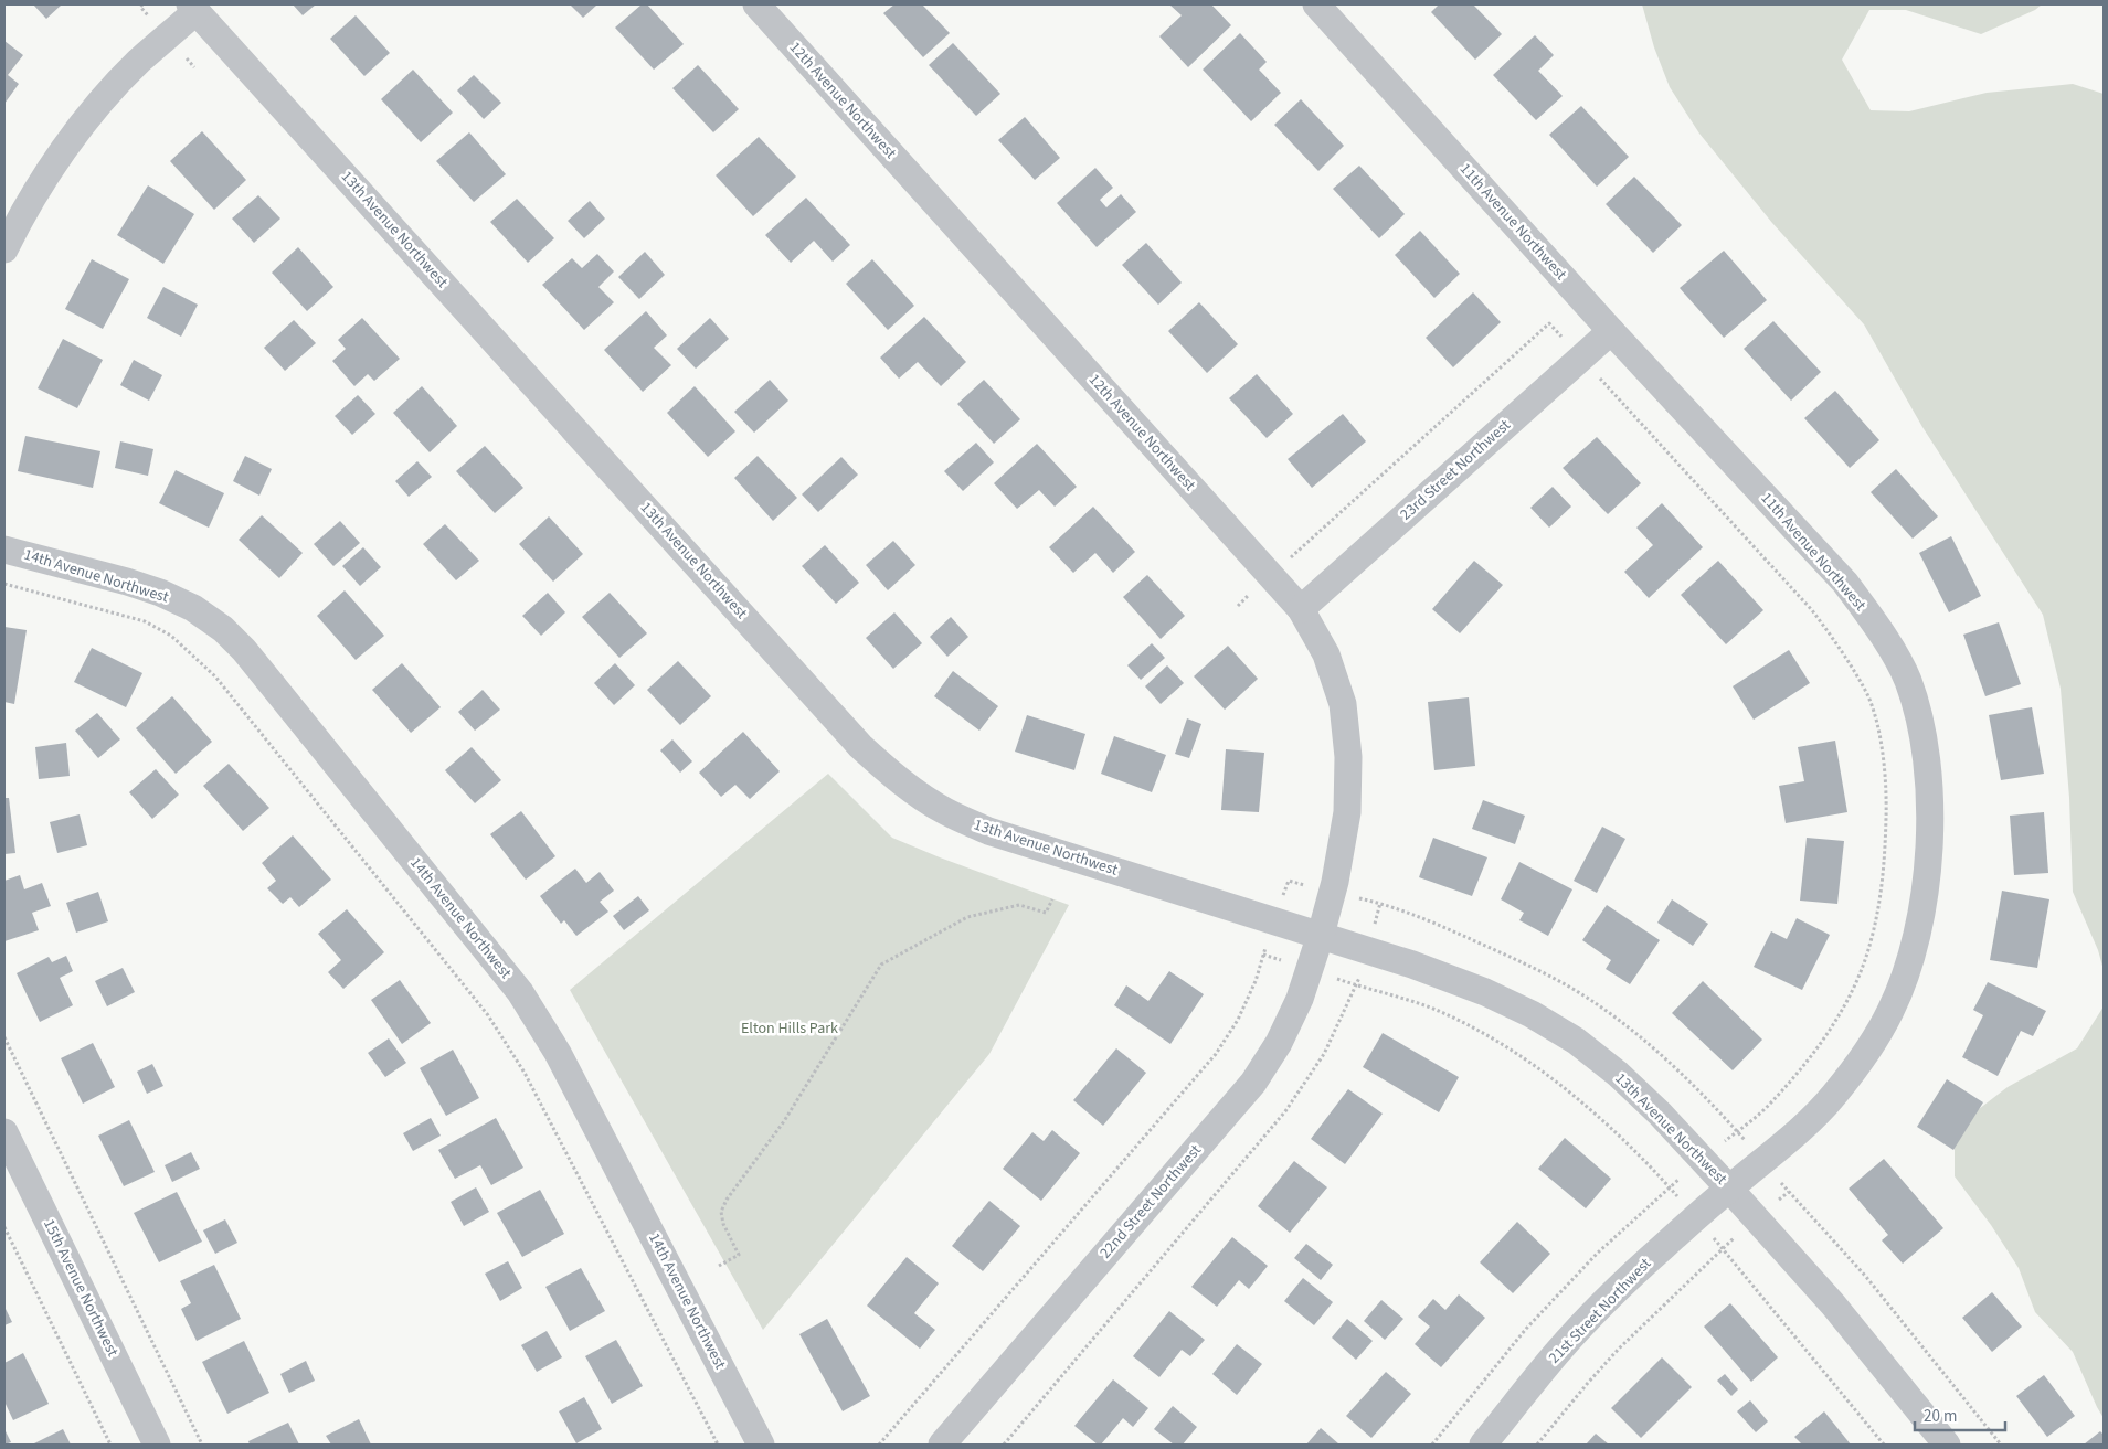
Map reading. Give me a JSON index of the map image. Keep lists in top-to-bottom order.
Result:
{
  "streets": {
    "street": [
      "12th Avenue Northwest",
      "11th Avenue Northwest",
      "13th Avenue Northwest",
      "23rd Street Northwest",
      "14th Avenue Northwest",
      "22nd Street Northwest",
      "15th Avenue Northwest",
      "21st Street Northwest"
    ]
  },
  "crossings": [
    ["12th Avenue Northwest", "13th Avenue Northwest"],
    ["12th Avenue Northwest", "23rd Street Northwest"],
    ["12th Avenue Northwest", "22nd Street Northwest"],
    ["11th Avenue Northwest", "13th Avenue Northwest"],
    ["11th Avenue Northwest", "23rd Street Northwest"],
    ["11th Avenue Northwest", "21st Street Northwest"],
    ["13th Avenue Northwest", "22nd Street Northwest"],
    ["13th Avenue Northwest", "21st Street Northwest"]
  ],
  "parks": ["Elton Hills Park"],
  "scale_bar": "20 m"
}
